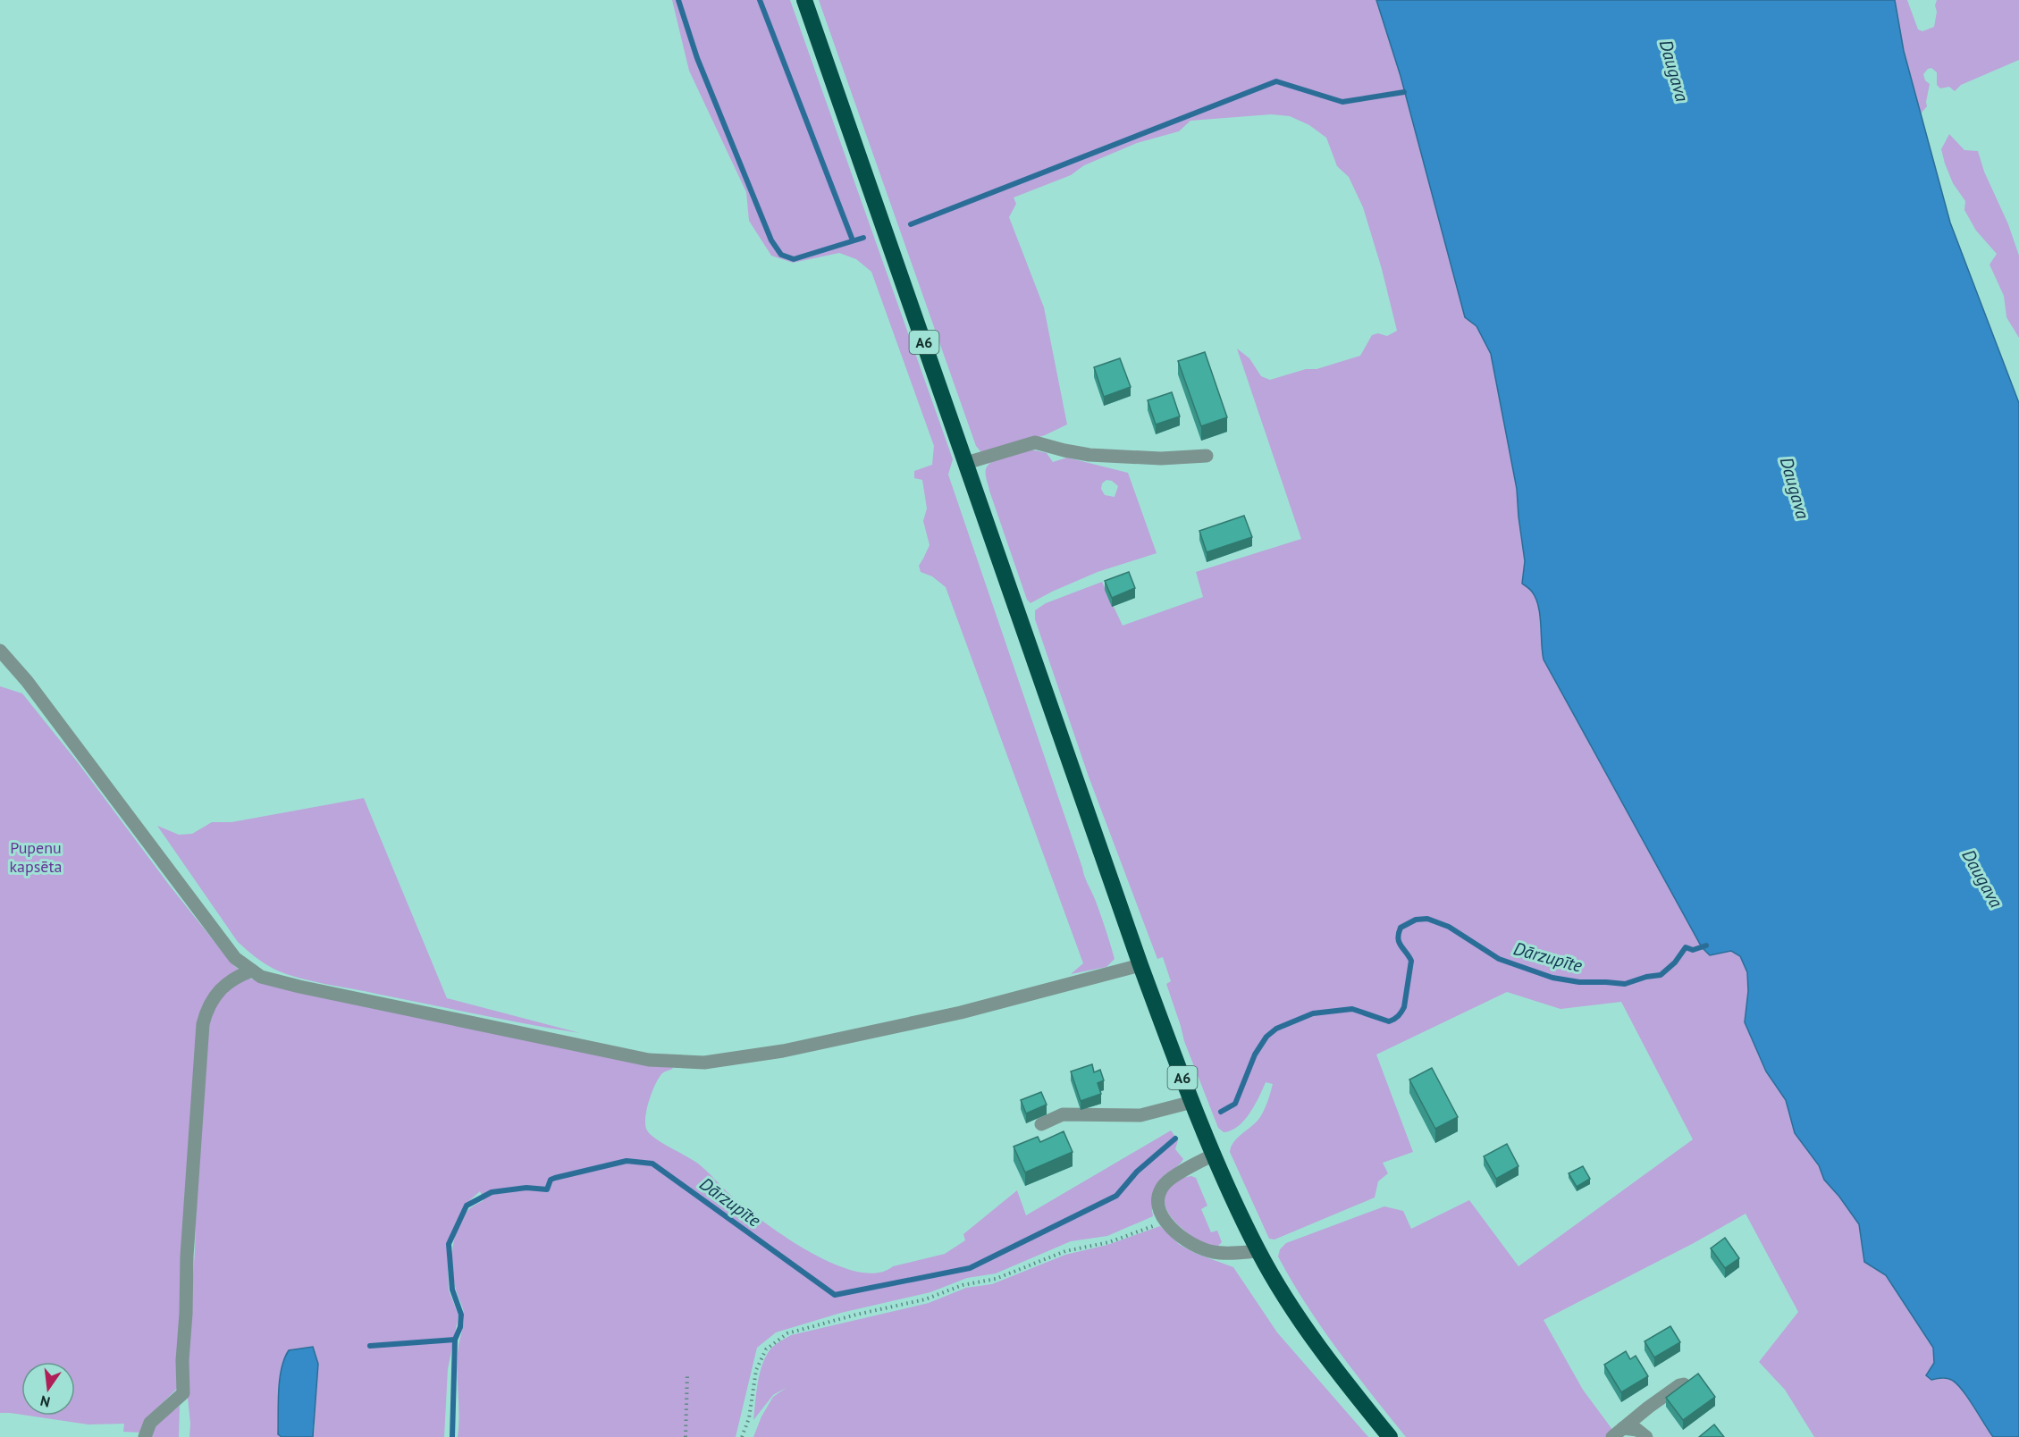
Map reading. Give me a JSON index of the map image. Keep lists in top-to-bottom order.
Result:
{
  "streets": {
    "highway": ["A6"]
  },
  "water": ["Daugava", "Dārzupīte"],
  "parks": ["Pupenu kapsēta"],
  "north": "bottom"
}
